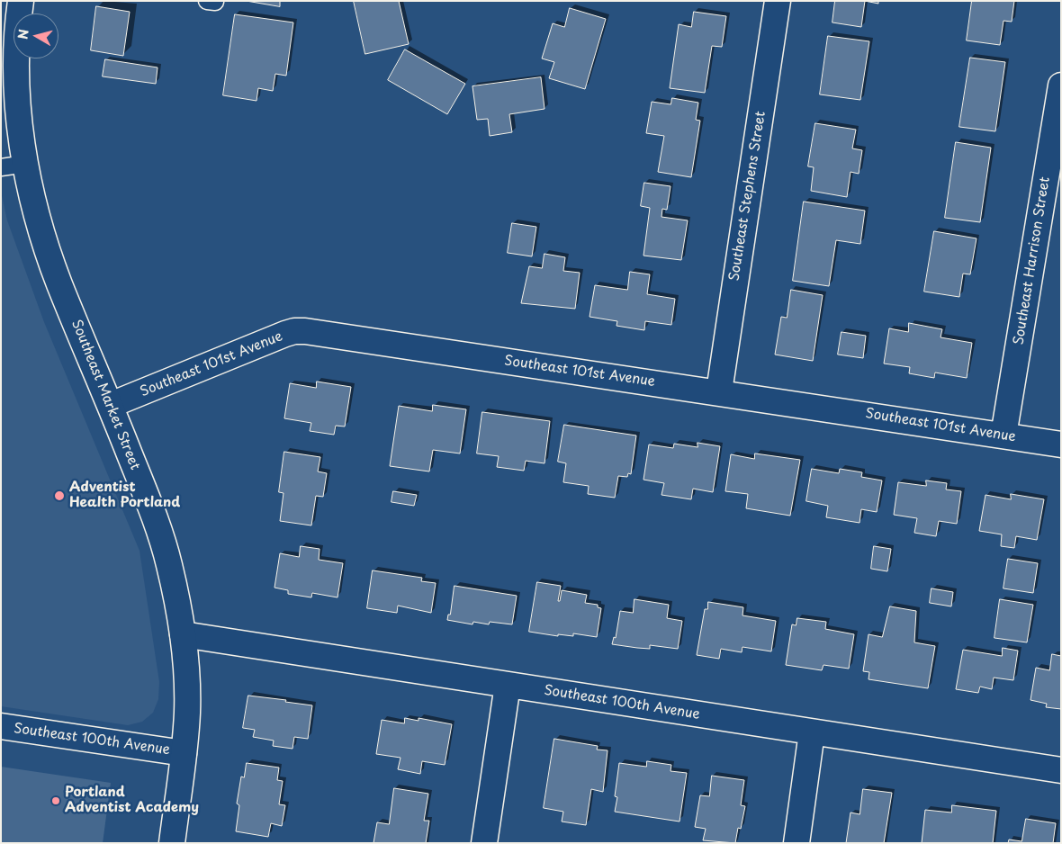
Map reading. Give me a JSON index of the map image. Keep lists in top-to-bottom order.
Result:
{
  "streets": {
    "street": [
      "Southeast Stephens Street",
      "Southeast Harrison Street",
      "Southeast 101st Avenue",
      "Southeast Market Street",
      "Southeast 100th Avenue"
    ]
  },
  "crossings": [
    ["Southeast Stephens Street", "Southeast 101st Avenue"],
    ["Southeast Harrison Street", "Southeast 101st Avenue"],
    ["Southeast 101st Avenue", "Southeast Market Street"],
    ["Southeast Market Street", "Southeast 100th Avenue"]
  ],
  "places": ["Adventist Health Portland", "Portland Adventist Academy"],
  "north": "left"
}
